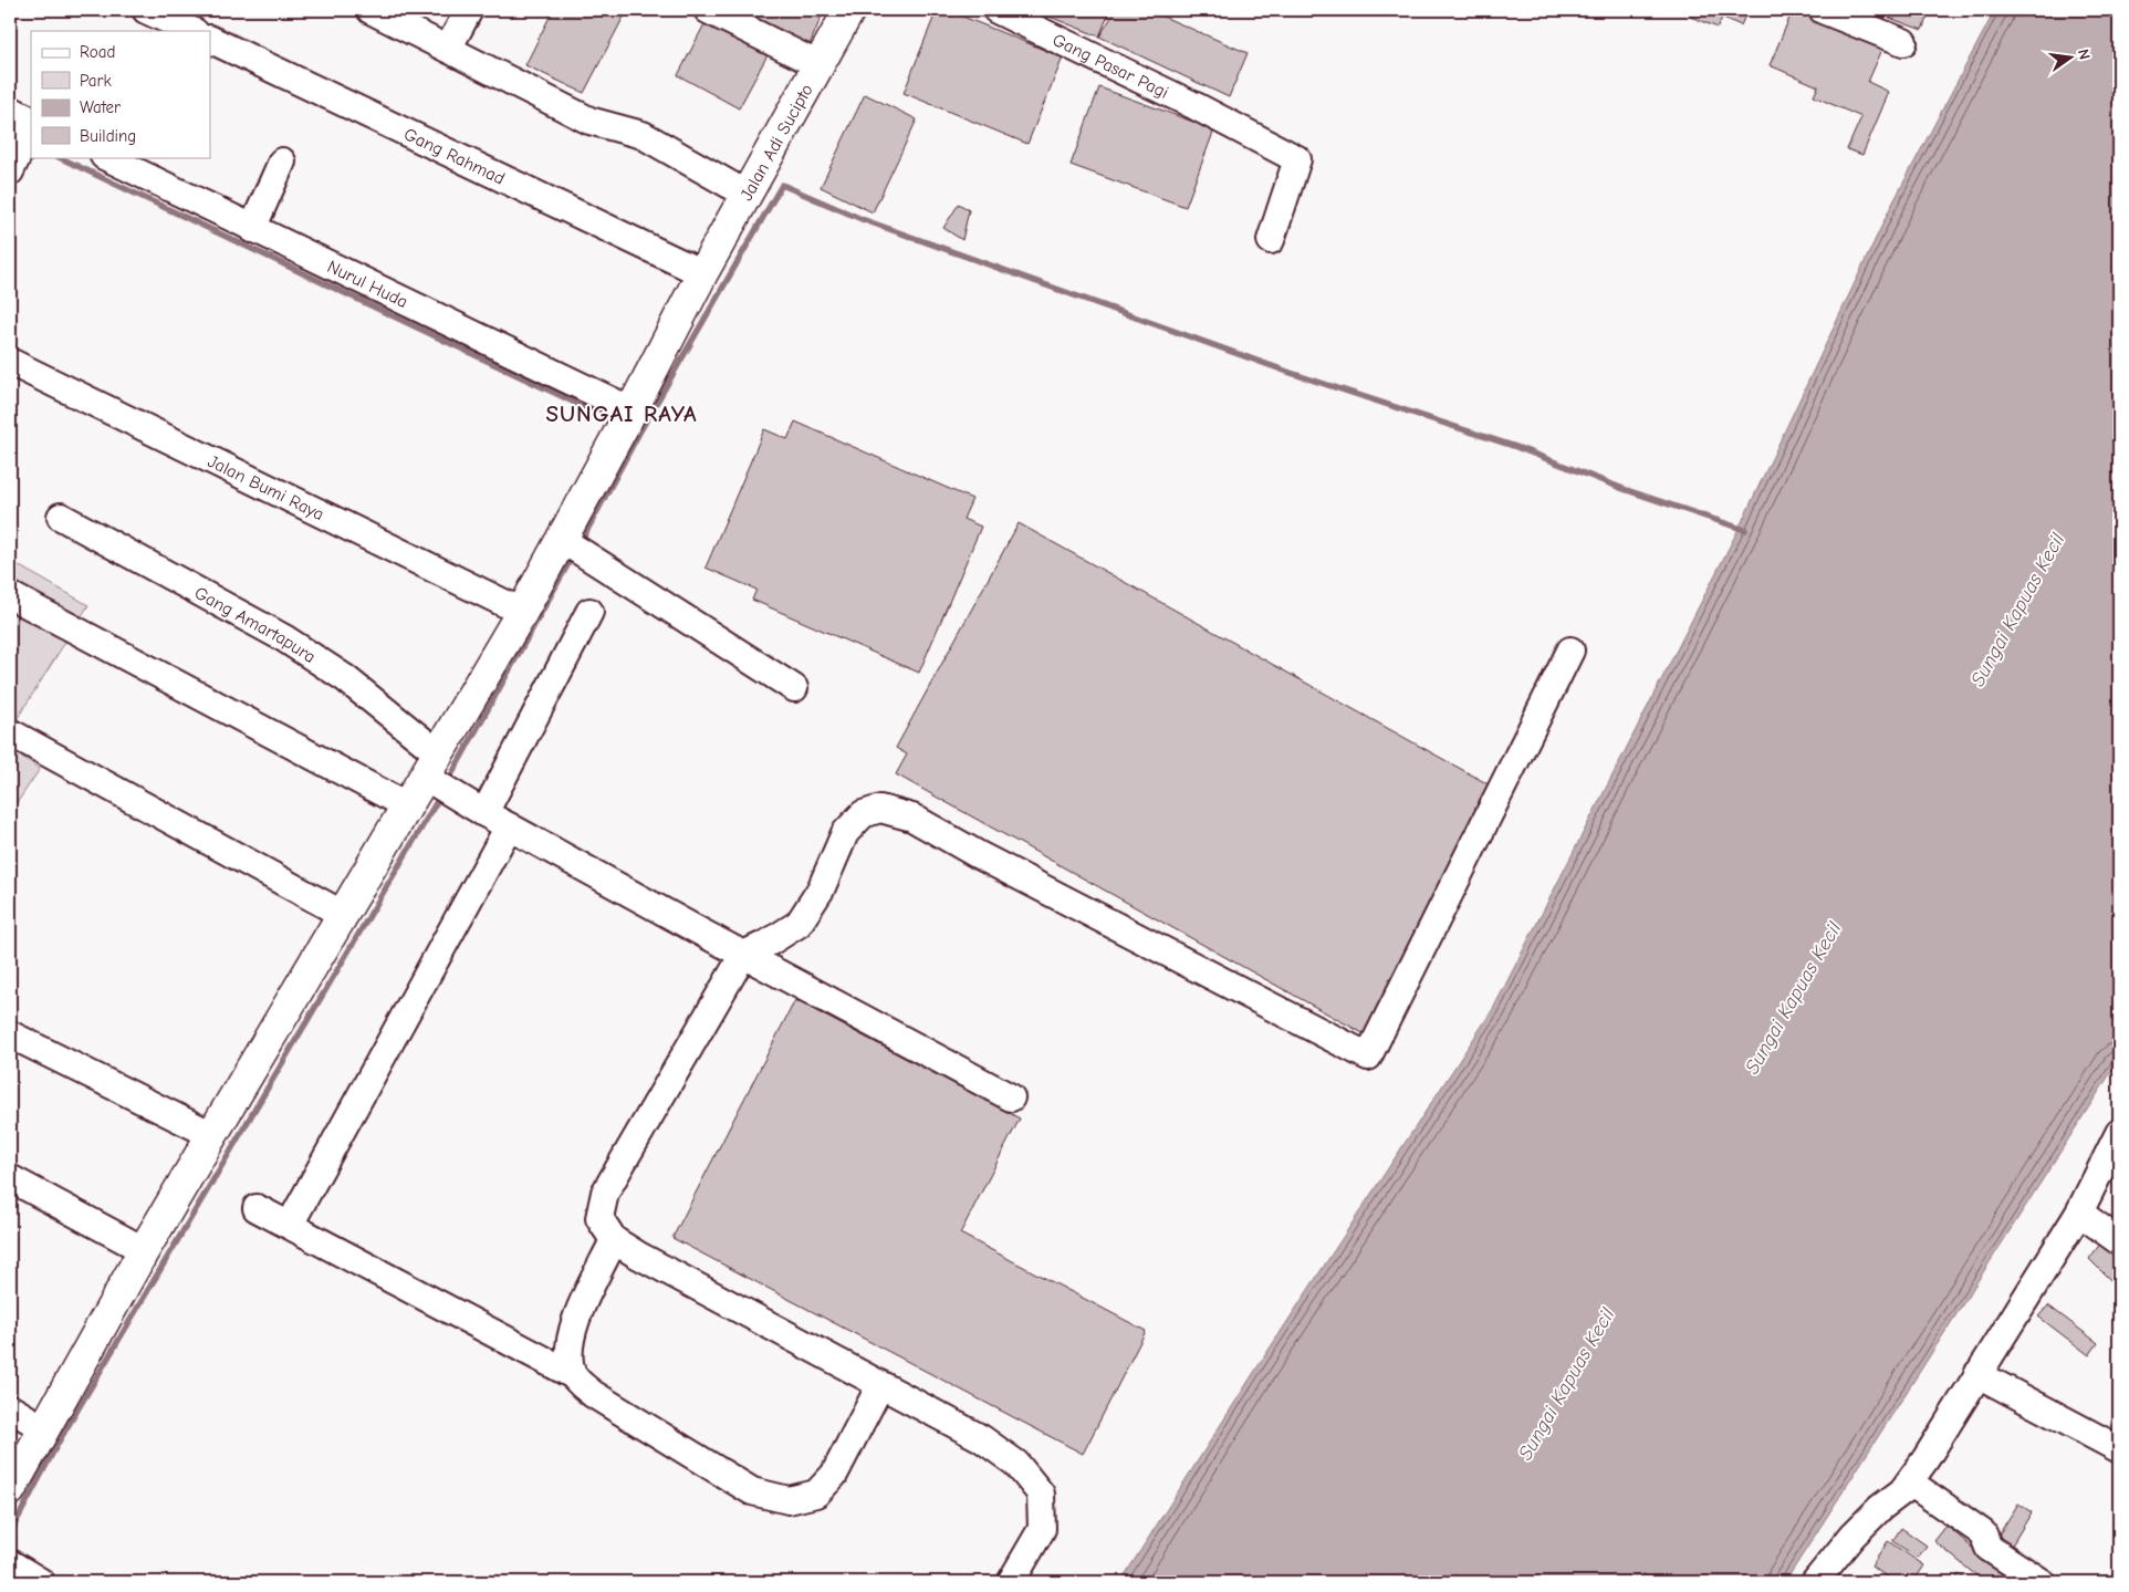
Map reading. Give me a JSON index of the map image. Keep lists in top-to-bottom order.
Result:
{
  "streets": {
    "main road": ["Jalan Adi Sucipto"],
    "street": [
      "Gang Pasar Pagi",
      "Gang Rahmad",
      "Nurul Huda",
      "Jalan Bumi Raya",
      "Gang Amartapura"
    ]
  },
  "crossings": [
    ["Jalan Adi Sucipto", "Gang Rahmad"],
    ["Jalan Adi Sucipto", "Nurul Huda"],
    ["Jalan Adi Sucipto", "Jalan Bumi Raya"],
    ["Jalan Adi Sucipto", "Gang Amartapura"]
  ],
  "districts": ["SUNGAI RAYA"],
  "water": ["Sungai Kapuas Kecil"],
  "legend": [
    "Road",
    "Park",
    "Water",
    "Building"
  ],
  "north": "right"
}
